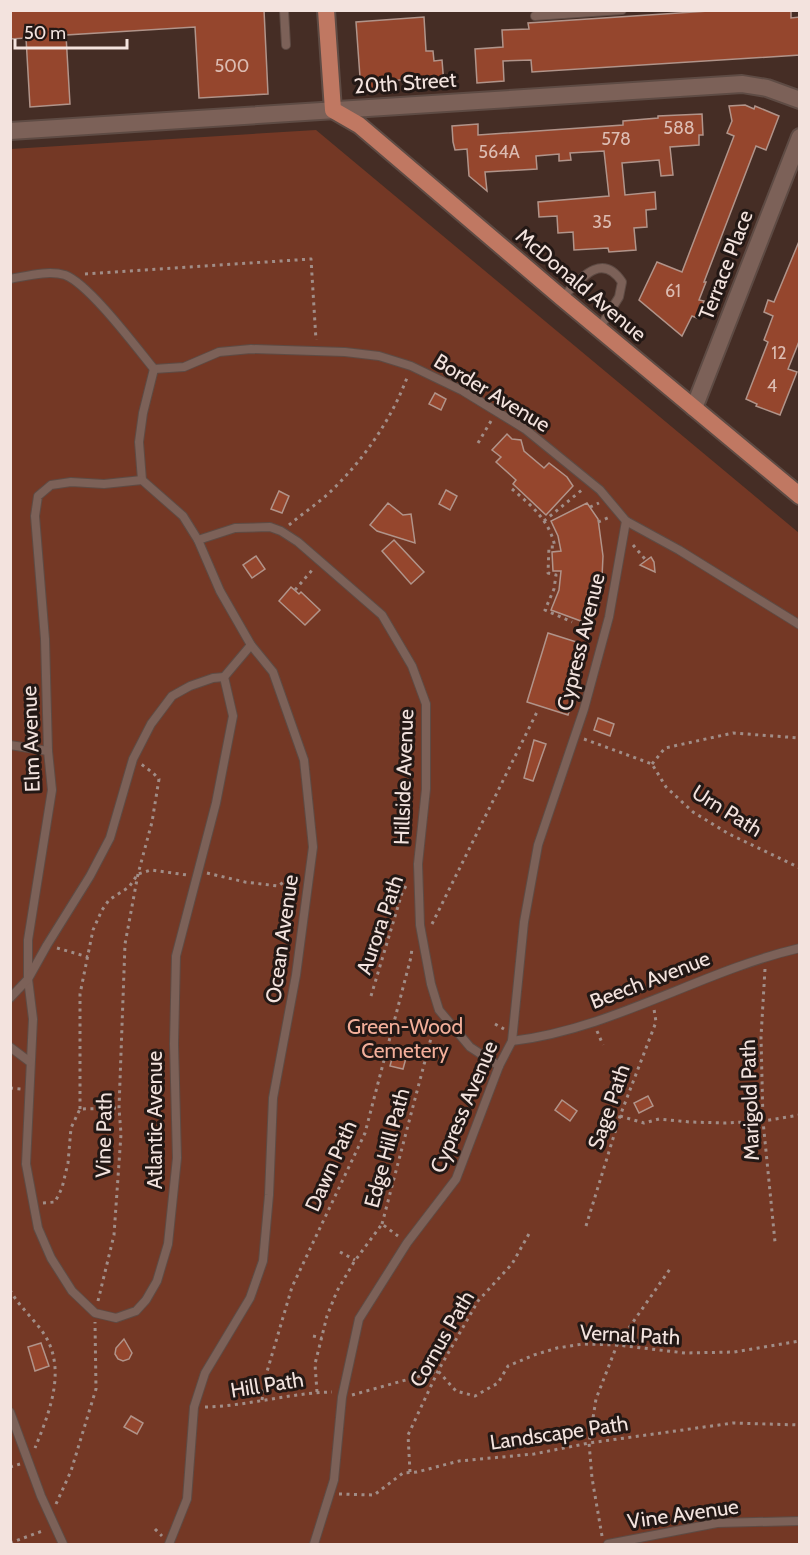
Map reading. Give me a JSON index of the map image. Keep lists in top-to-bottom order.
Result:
{
  "streets": {
    "main road": ["20th Street", "Terrace Place", "McDonald Avenue"],
    "lane": [
      "Border Avenue",
      "Cypress Avenue",
      "Elm Avenue",
      "Hillside Avenue",
      "Ocean Avenue",
      "Beech Avenue",
      "Atlantic Avenue",
      "Vine Avenue"
    ],
    "path": [
      "Urn Path",
      "Aurora Path",
      "Marigold Path",
      "Sage Path",
      "Vine Path",
      "Edge Hill Path",
      "Dawn Path",
      "Vernal Path",
      "Cornus Path",
      "Hill Path",
      "Landscape Path"
    ]
  },
  "crossings": [
    ["20th Street", "McDonald Avenue"],
    ["Terrace Place", "McDonald Avenue"],
    ["Border Avenue", "Cypress Avenue"],
    ["Cypress Avenue", "Hillside Avenue"],
    ["Cypress Avenue", "Beech Avenue"],
    ["Cypress Avenue", "Edge Hill Path"],
    ["Cypress Avenue", "Hill Path"],
    ["Cypress Avenue", "Landscape Path"],
    ["Elm Avenue", "Ocean Avenue"],
    ["Hillside Avenue", "Aurora Path"],
    ["Hillside Avenue", "Ocean Avenue"],
    ["Hillside Avenue", "Edge Hill Path"],
    ["Ocean Avenue", "Hill Path"],
    ["Beech Avenue", "Marigold Path"],
    ["Beech Avenue", "Sage Path"],
    ["Atlantic Avenue", "Vine Path"],
    ["Edge Hill Path", "Hill Path"],
    ["Dawn Path", "Hill Path"],
    ["Vernal Path", "Cornus Path"],
    ["Cornus Path", "Landscape Path"]
  ],
  "parks": ["Green-Wood Cemetery"],
  "house_numbers": [
    "500",
    "588",
    "578",
    "564A",
    "35",
    "61",
    "12",
    "4"
  ],
  "scale_bar": "50 m"
}
